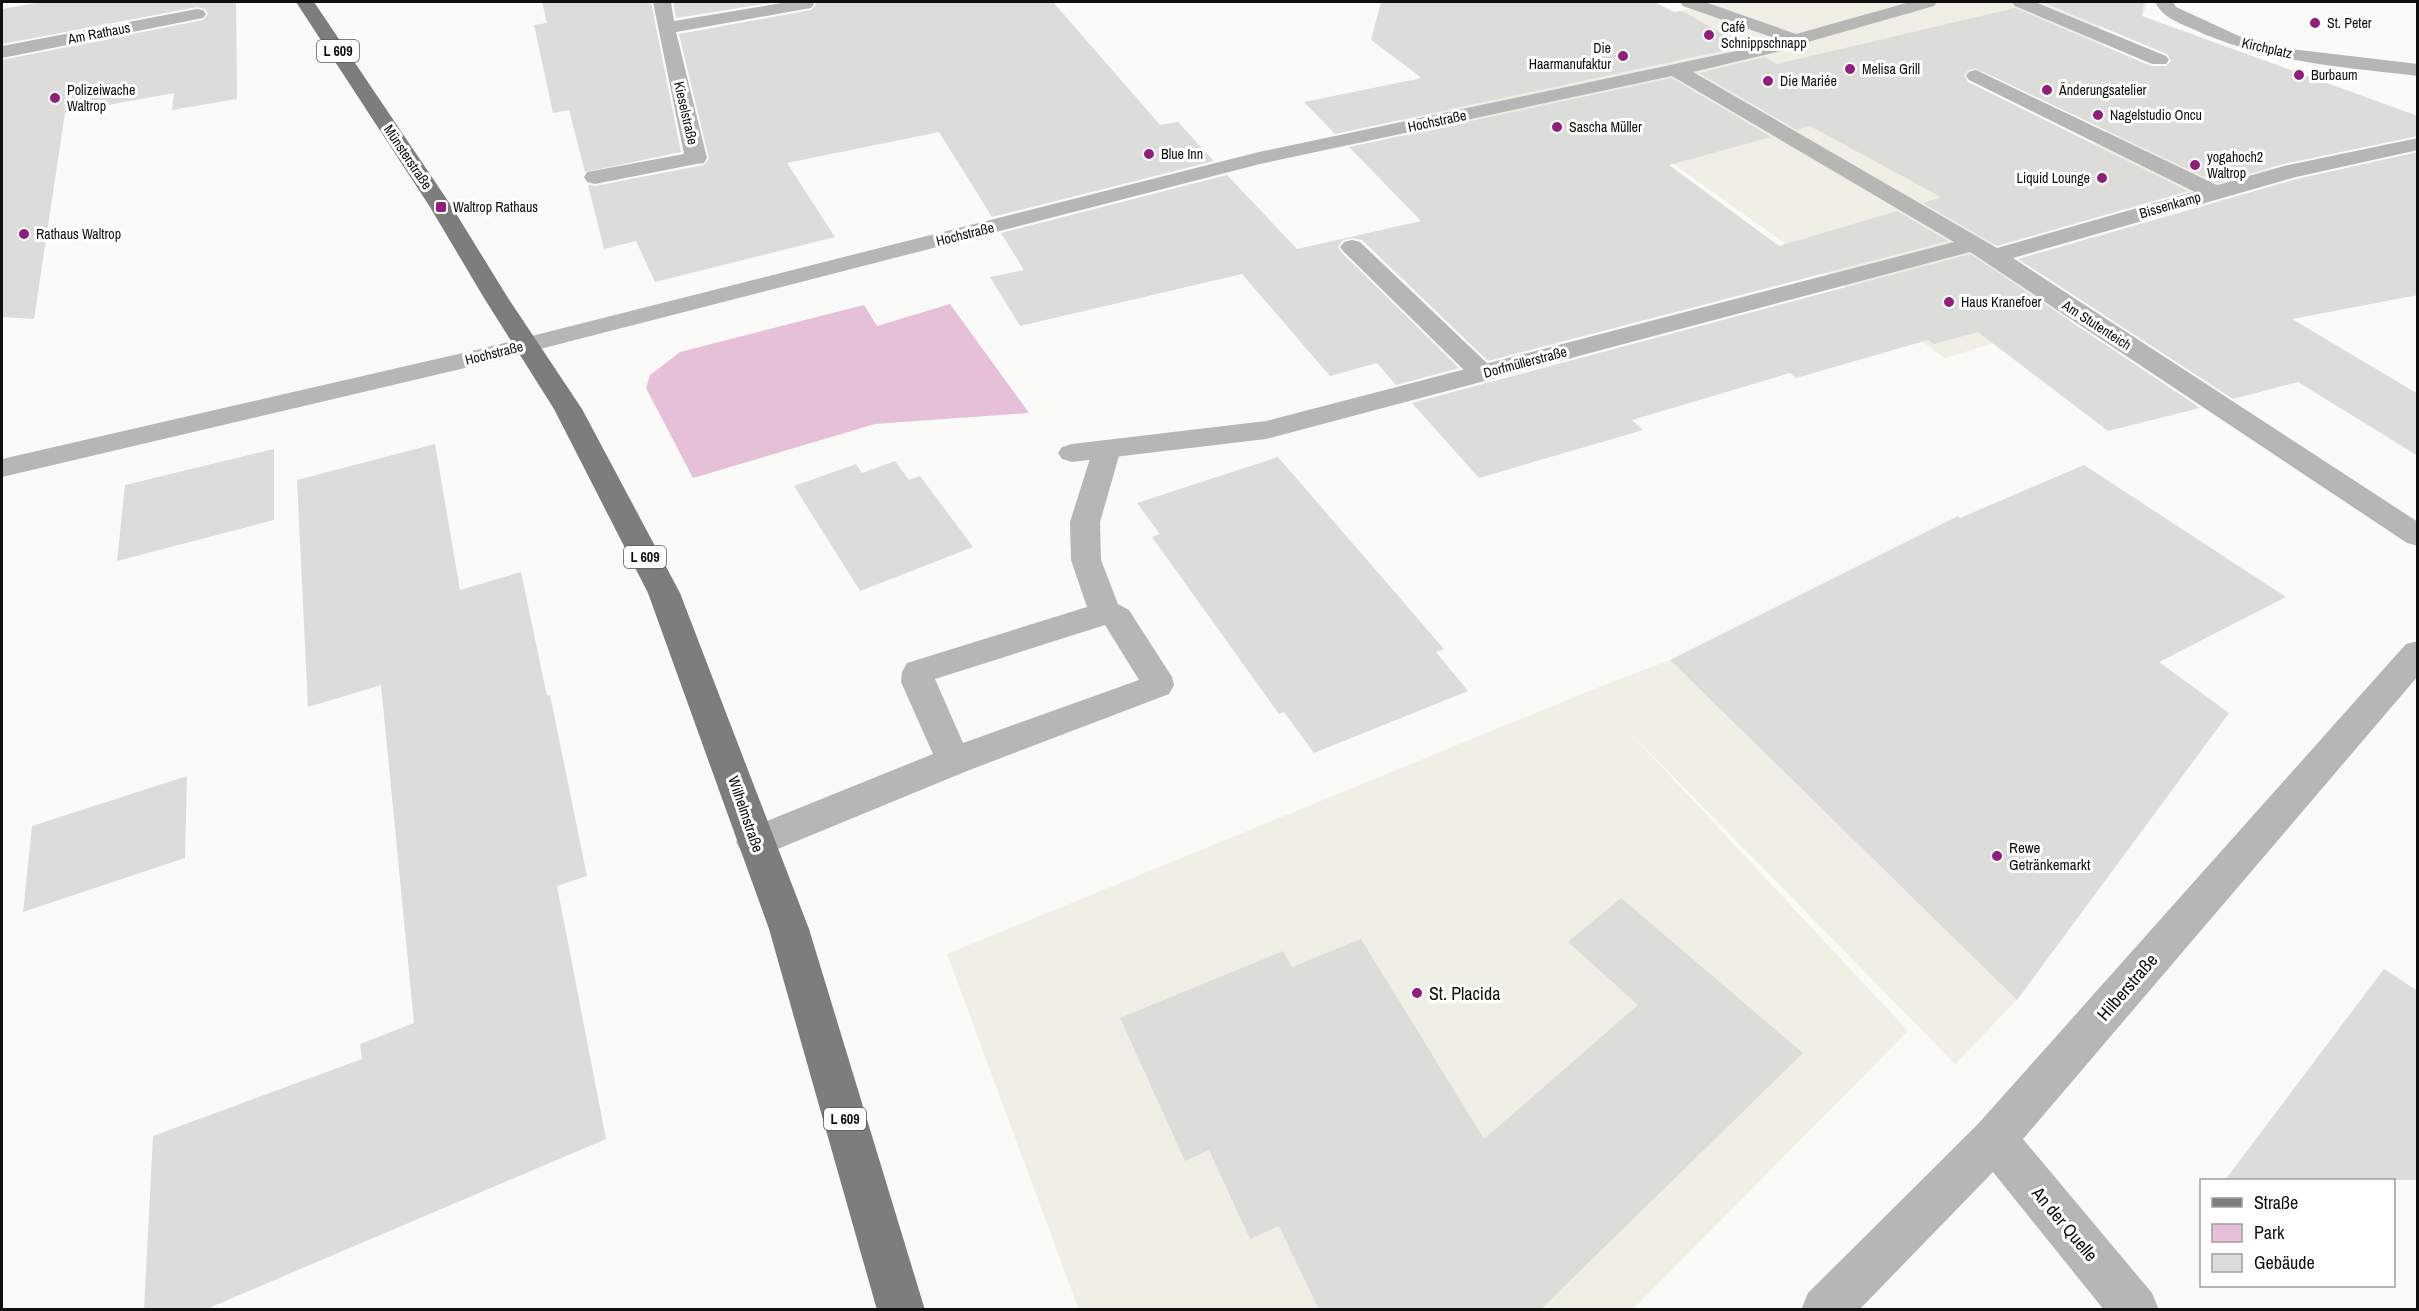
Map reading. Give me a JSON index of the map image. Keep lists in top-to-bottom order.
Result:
{
  "streets": {
    "main road": ["L 609", "Münsterstraße", "Wilhelmstraße"],
    "street": [
      "Am Rathaus",
      "Kirchplatz",
      "Kieselstraße",
      "Hochstraße",
      "Bissenkamp",
      "Am Stutenteich",
      "Dorfmüllerstraße",
      "Hilberstraße",
      "An der Quelle"
    ]
  },
  "crossings": [
    ["Hochstraße", "Münsterstraße"],
    ["Hochstraße", "Am Stutenteich"],
    ["Hochstraße", "Wilhelmstraße"],
    ["Münsterstraße", "Wilhelmstraße"],
    ["Bissenkamp", "Am Stutenteich"],
    ["Bissenkamp", "Dorfmüllerstraße"],
    ["Am Stutenteich", "Dorfmüllerstraße"],
    ["Hilberstraße", "An der Quelle"]
  ],
  "places": {
    "other": [
      "St. Peter",
      "Café Schnippschnapp",
      "Die Haarmanufaktur",
      "Melisa Grill",
      "Burbaum",
      "Die Mariée",
      "Änderungsatelier",
      "Polizeiwache Waltrop",
      "Nagelstudio Oncu",
      "Sascha Müller",
      "Blue Inn",
      "yogahoch2 Waltrop",
      "Liquid Lounge",
      "Rathaus Waltrop",
      "Haus Kranefoer",
      "Rewe Getränkemarkt",
      "St. Placida"
    ],
    "transit": ["Waltrop Rathaus"]
  },
  "legend": ["Straße", "Park", "Gebäude"]
}
